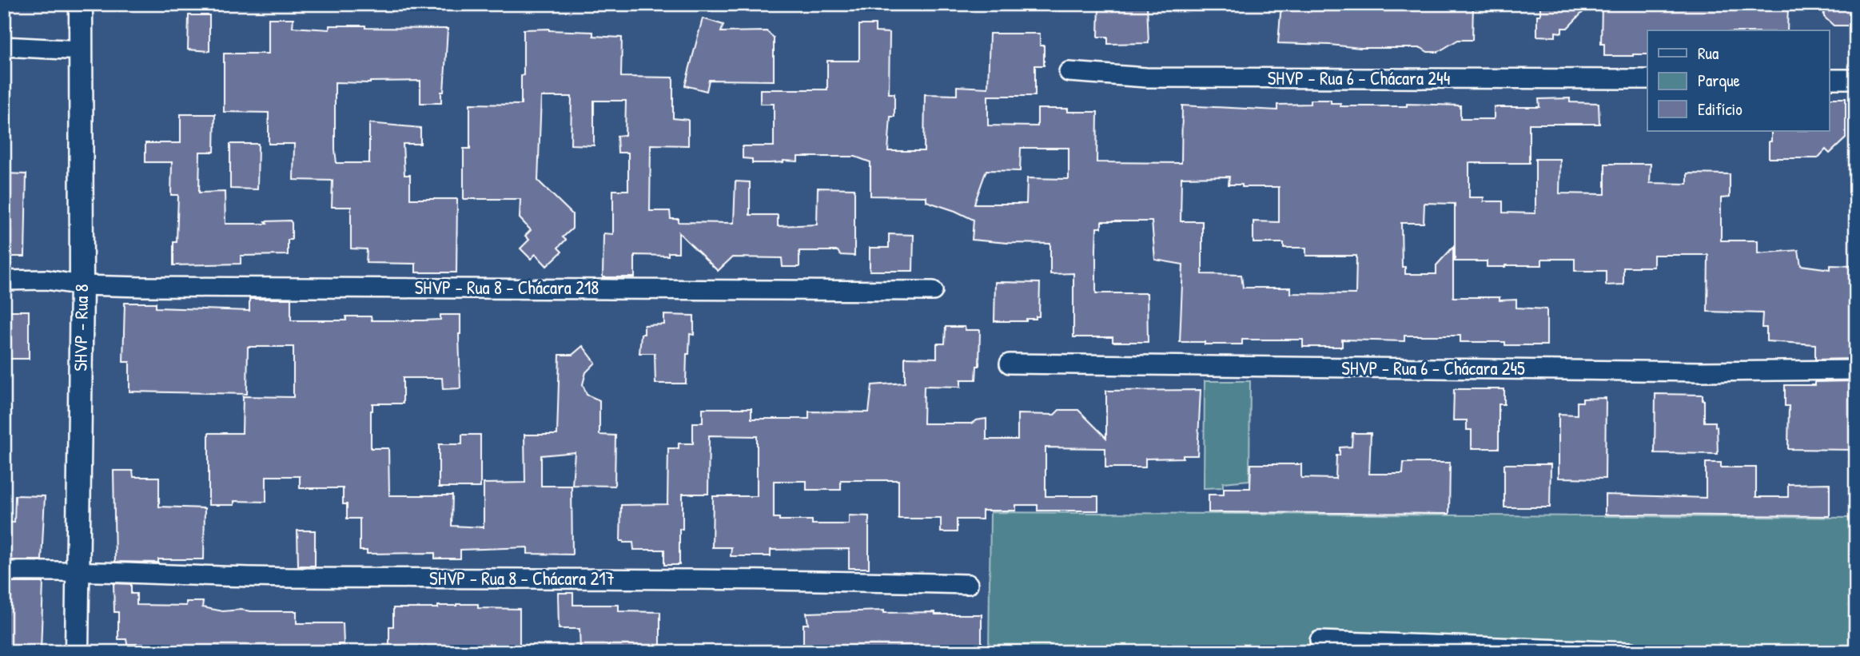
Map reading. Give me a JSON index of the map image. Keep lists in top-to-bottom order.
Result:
{
  "streets": {
    "street": [
      "SHVP - Rua 6 - Chácara 244",
      "SHVP - Rua 8 - Chácara 218",
      "SHVP - Rua 8",
      "SHVP - Rua 6 - Chácara 245",
      "SHVP - Rua 8 - Chácara 217"
    ]
  },
  "crossings": [
    ["SHVP - Rua 8 - Chácara 218", "SHVP - Rua 8"],
    ["SHVP - Rua 8", "SHVP - Rua 8 - Chácara 217"]
  ],
  "legend": ["Rua", "Parque", "Edifício"]
}
